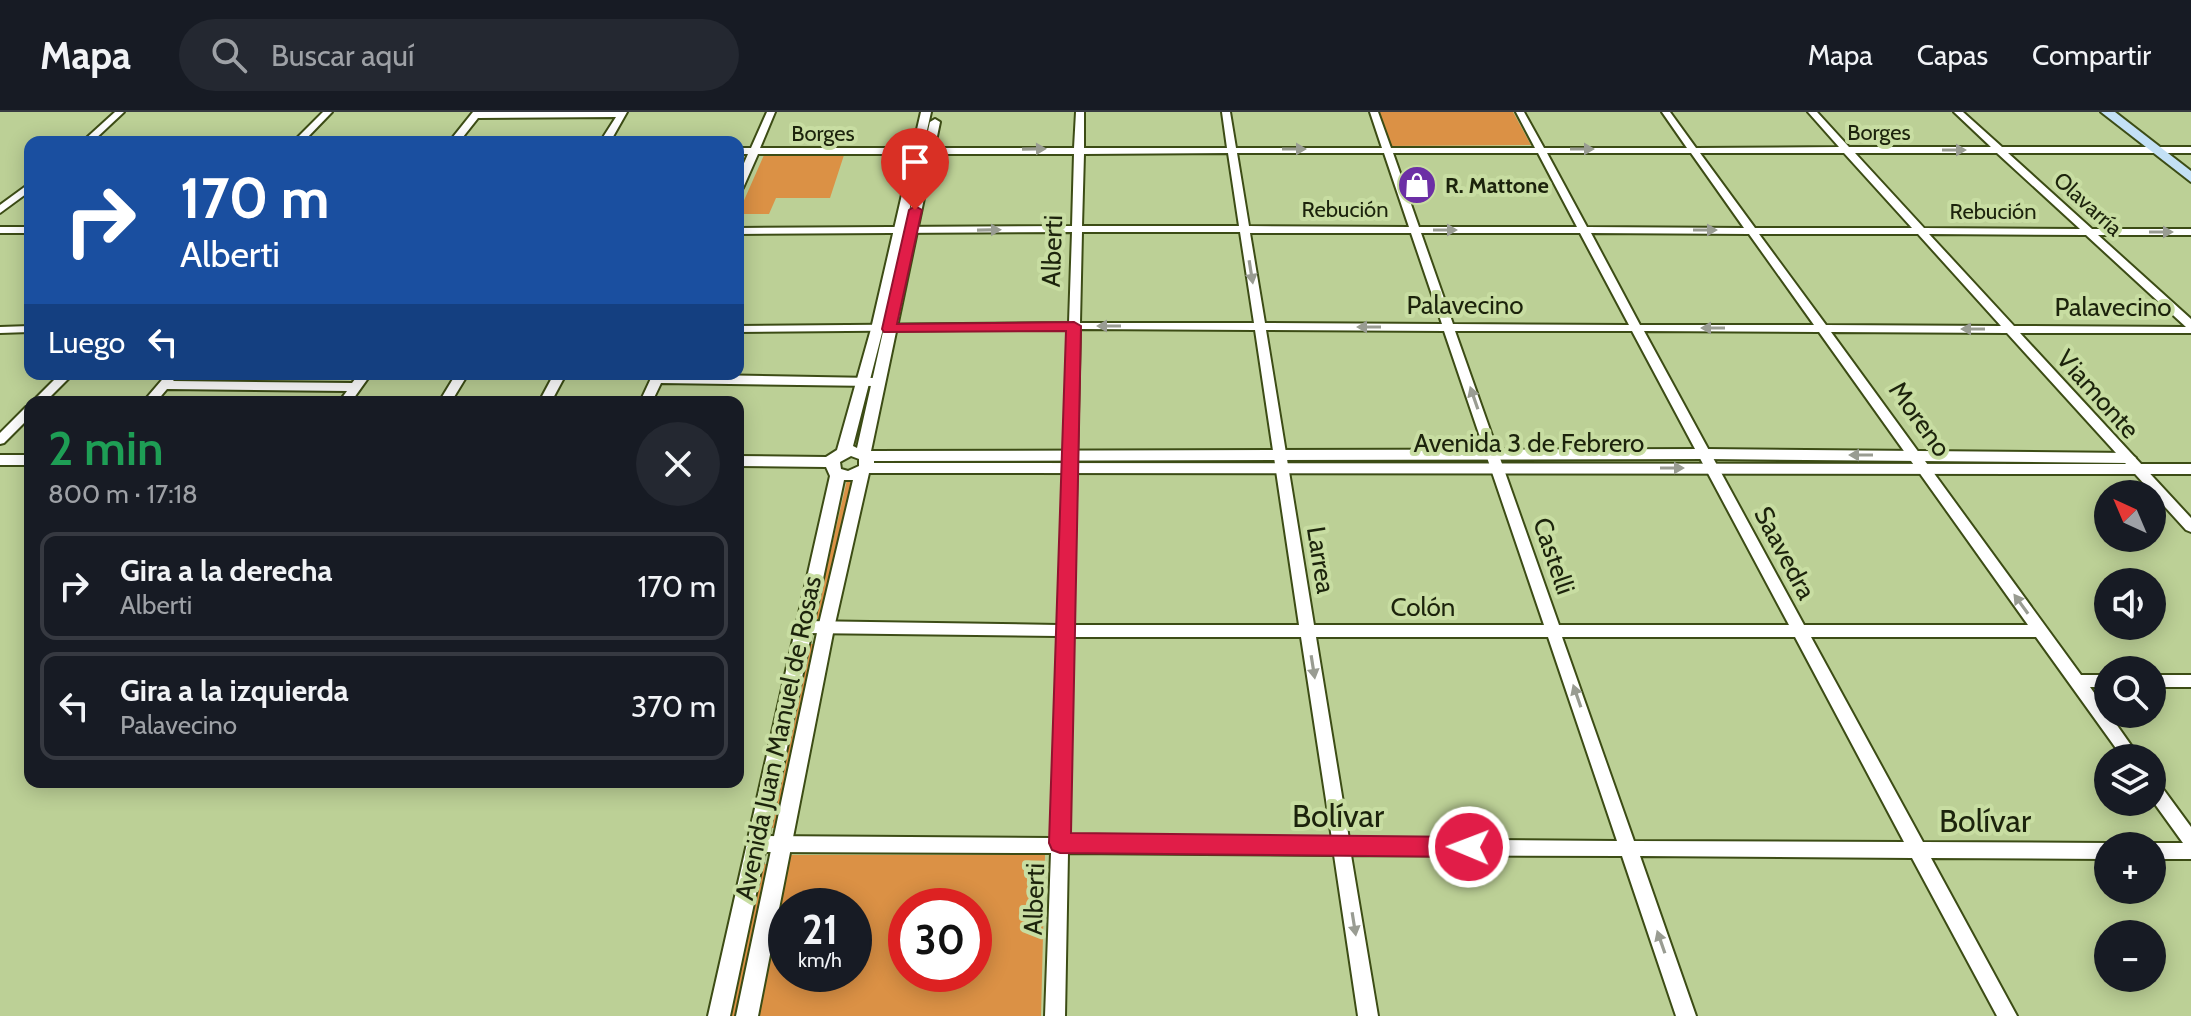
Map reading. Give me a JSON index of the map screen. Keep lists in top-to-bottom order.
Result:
{
  "streets": {
    "street": [
      "Borges",
      "Olavarría",
      "Rebución",
      "Alberti",
      "Palavecino",
      "Viamonte",
      "Moreno",
      "Avenida 3 de Febrero",
      "Saavedra",
      "Castelli",
      "Larrea",
      "Colón",
      "Avenida Juan Manuel de Rosas",
      "Bolívar"
    ]
  },
  "crossings": [
    ["Borges", "Olavarría"],
    ["Borges", "Alberti"],
    ["Borges", "Viamonte"],
    ["Borges", "Moreno"],
    ["Borges", "Saavedra"],
    ["Borges", "Castelli"],
    ["Borges", "Larrea"],
    ["Borges", "Avenida Juan Manuel de Rosas"],
    ["Olavarría", "Rebución"],
    ["Olavarría", "Palavecino"],
    ["Rebución", "Alberti"],
    ["Rebución", "Viamonte"],
    ["Rebución", "Moreno"],
    ["Rebución", "Saavedra"],
    ["Rebución", "Castelli"],
    ["Rebución", "Larrea"],
    ["Rebución", "Avenida Juan Manuel de Rosas"],
    ["Alberti", "Palavecino"],
    ["Alberti", "Avenida 3 de Febrero"],
    ["Alberti", "Colón"],
    ["Alberti", "Bolívar"],
    ["Palavecino", "Viamonte"],
    ["Palavecino", "Moreno"],
    ["Palavecino", "Saavedra"],
    ["Palavecino", "Castelli"],
    ["Palavecino", "Larrea"],
    ["Palavecino", "Avenida Juan Manuel de Rosas"],
    ["Viamonte", "Avenida 3 de Febrero"],
    ["Moreno", "Avenida 3 de Febrero"],
    ["Moreno", "Colón"],
    ["Avenida 3 de Febrero", "Saavedra"],
    ["Avenida 3 de Febrero", "Castelli"],
    ["Avenida 3 de Febrero", "Larrea"],
    ["Avenida 3 de Febrero", "Avenida Juan Manuel de Rosas"],
    ["Saavedra", "Colón"],
    ["Saavedra", "Bolívar"],
    ["Castelli", "Colón"],
    ["Castelli", "Bolívar"],
    ["Larrea", "Colón"],
    ["Larrea", "Bolívar"],
    ["Colón", "Avenida Juan Manuel de Rosas"],
    ["Avenida Juan Manuel de Rosas", "Bolívar"]
  ],
  "one_way": [
    "Borges",
    "Rebución",
    "Palavecino",
    "Castelli",
    "Larrea"
  ],
  "places": {
    "shop": ["R. Mattone"]
  },
  "north": "top left",
  "page": {
    "header": "Mapa",
    "search": "Buscar aquí",
    "nav": ["Mapa", "Capas", "Compartir"],
    "turn": ["170 m", "Alberti"],
    "then": "Luego",
    "heading": ["2 min", "800 m · 17:18"],
    "map_buttons": ["+", "−"],
    "list": [
      {
        "name": "Gira a la derecha",
        "note": "Alberti",
        "value": "170 m"
      },
      {
        "name": "Gira a la izquierda",
        "note": "Palavecino",
        "value": "370 m"
      }
    ],
    "speed": "21 km/h",
    "limit": "30"
  }
}
